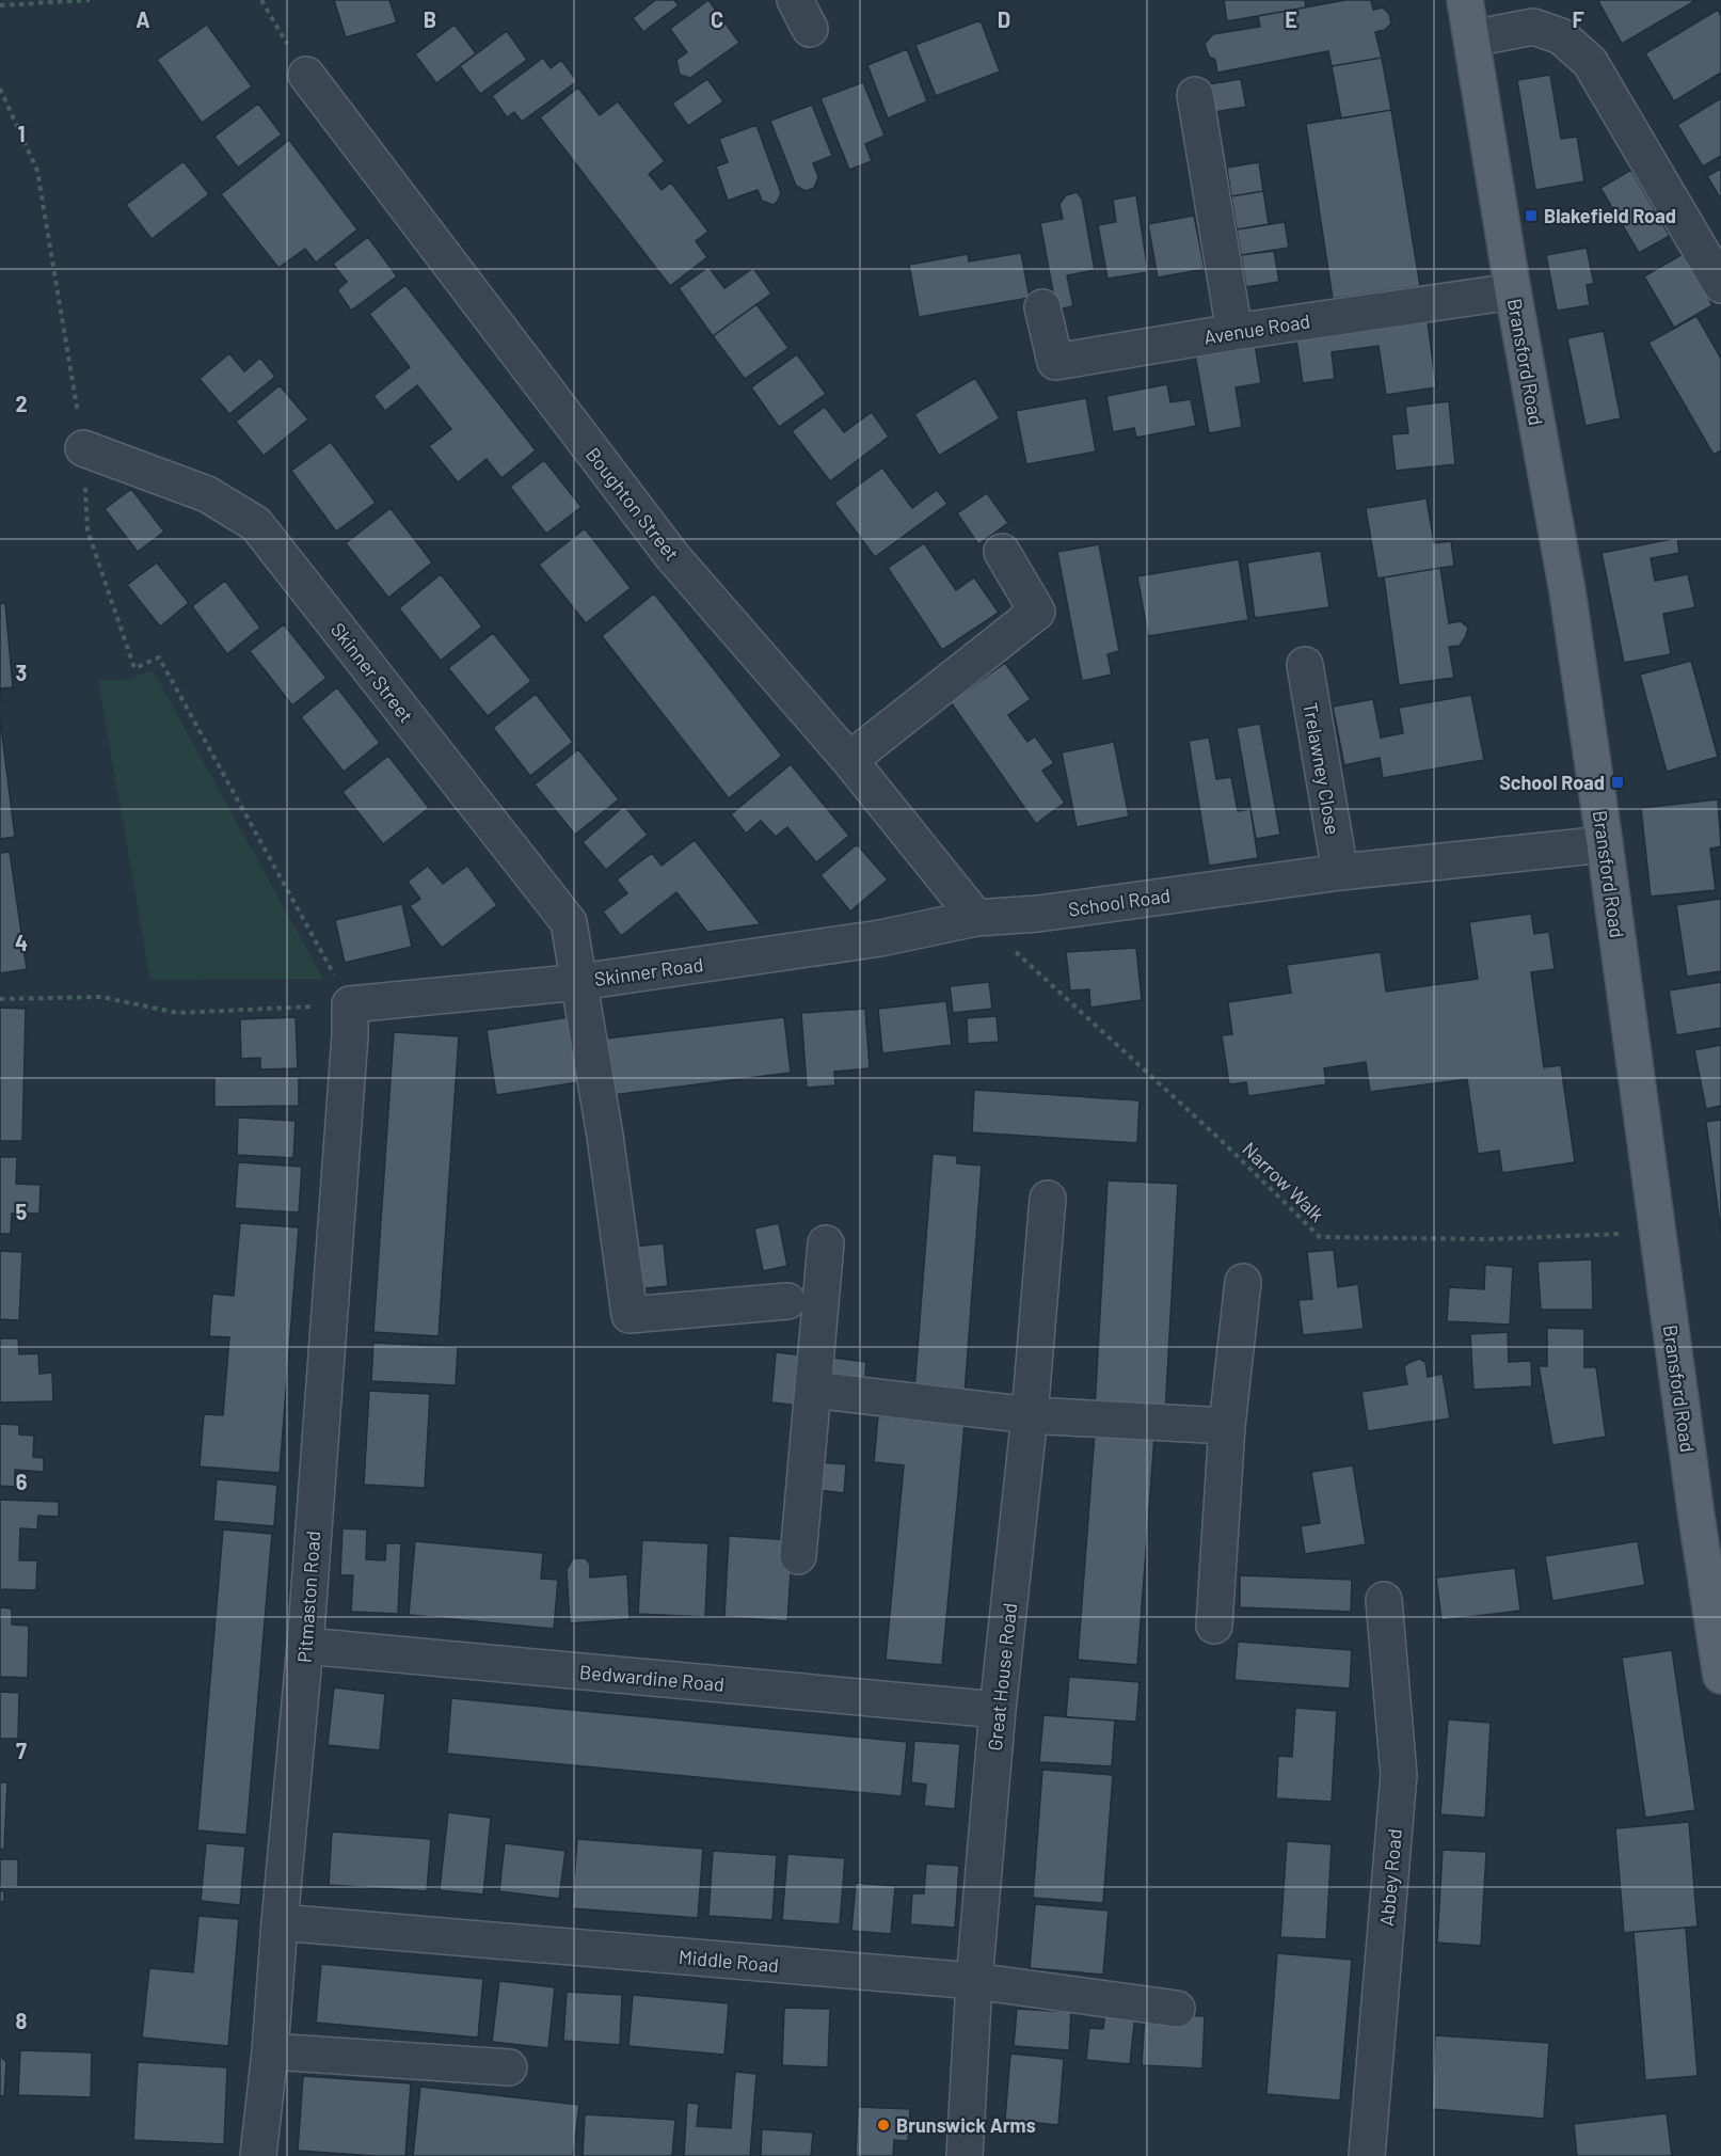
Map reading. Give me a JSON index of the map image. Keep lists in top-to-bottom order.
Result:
{
  "streets": {
    "main road": ["Bransford Road"],
    "street": [
      "Avenue Road",
      "Boughton Street",
      "Skinner Street",
      "Trelawney Close",
      "School Road",
      "Skinner Road",
      "Pitmaston Road",
      "Great House Road",
      "Bedwardine Road",
      "Abbey Road",
      "Middle Road"
    ],
    "path": ["Narrow Walk"]
  },
  "crossings": [
    ["Avenue Road", "Bransford Road"],
    ["Bransford Road", "School Road"],
    ["Bransford Road", "Narrow Walk"],
    ["Boughton Street", "School Road"],
    ["Boughton Street", "Skinner Road"],
    ["Boughton Street", "Narrow Walk"],
    ["Skinner Street", "Skinner Road"],
    ["Trelawney Close", "School Road"],
    ["School Road", "Skinner Road"],
    ["School Road", "Narrow Walk"],
    ["Skinner Road", "Narrow Walk"],
    ["Skinner Road", "Pitmaston Road"],
    ["Pitmaston Road", "Bedwardine Road"],
    ["Pitmaston Road", "Middle Road"],
    ["Great House Road", "Bedwardine Road"],
    ["Great House Road", "Middle Road"]
  ],
  "places": {
    "transit": ["Blakefield Road", "School Road"],
    "other": ["Brunswick Arms"]
  },
  "grid": {
    "columns": [
      "A",
      "B",
      "C",
      "D",
      "E",
      "F"
    ],
    "rows": [
      "1",
      "2",
      "3",
      "4",
      "5",
      "6",
      "7",
      "8"
    ]
  }
}
